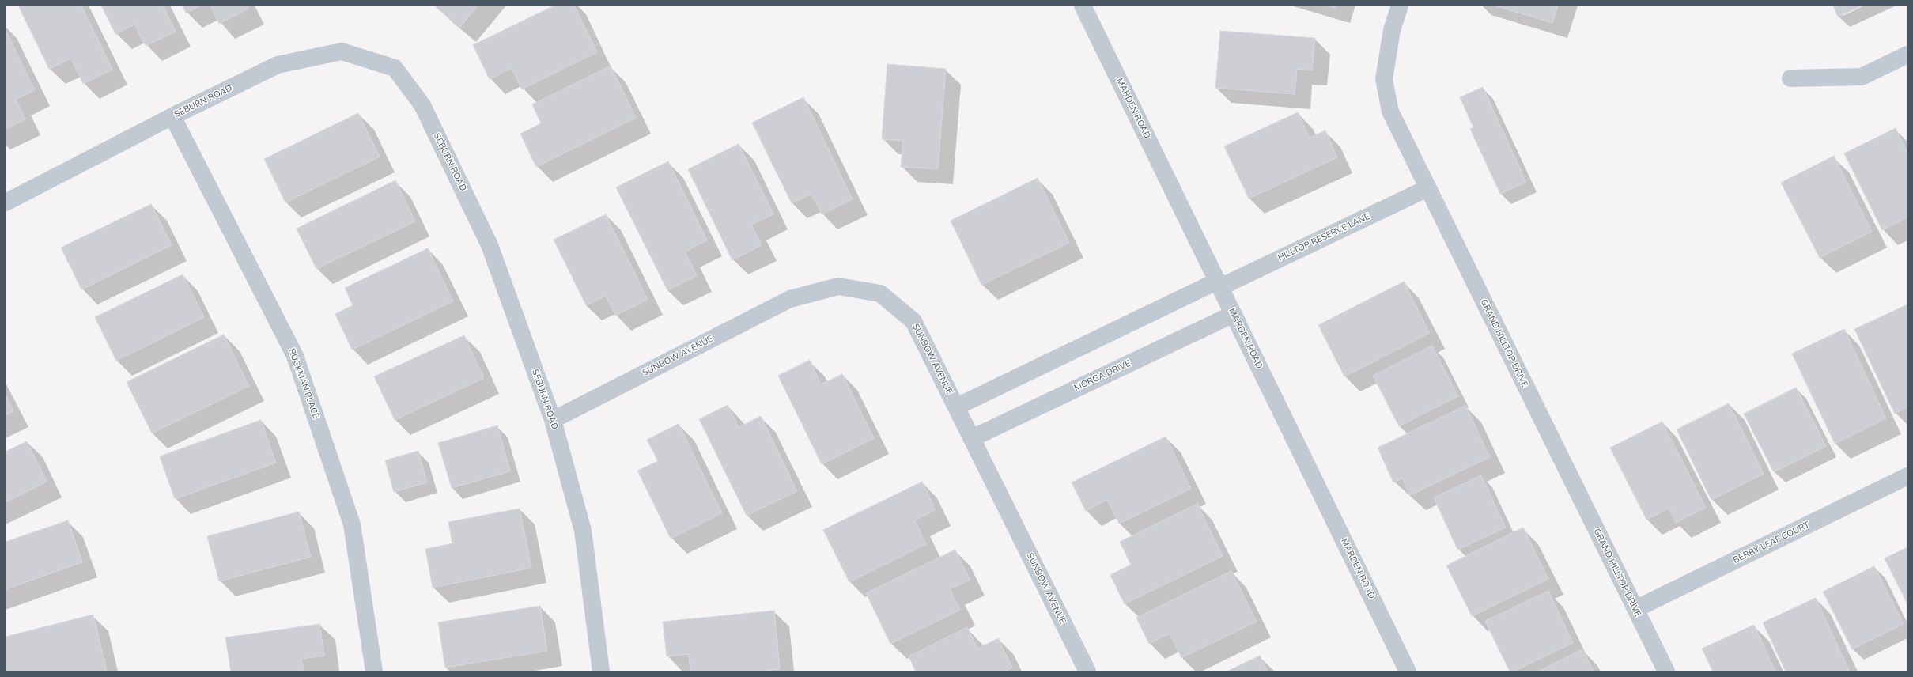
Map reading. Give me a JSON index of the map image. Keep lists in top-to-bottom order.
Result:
{
  "streets": {
    "street": [
      "SEBURN ROAD",
      "MARDEN ROAD",
      "HILLTOP RESERVE LANE",
      "GRAND HILLTOP DRIVE",
      "SUNBOW AVENUE",
      "MORGA DRIVE",
      "RUCKMAN PLACE",
      "BERRY LEAF COURT"
    ]
  },
  "crossings": [
    ["SEBURN ROAD", "SUNBOW AVENUE"],
    ["SEBURN ROAD", "RUCKMAN PLACE"],
    ["MARDEN ROAD", "HILLTOP RESERVE LANE"],
    ["MARDEN ROAD", "MORGA DRIVE"],
    ["HILLTOP RESERVE LANE", "GRAND HILLTOP DRIVE"],
    ["GRAND HILLTOP DRIVE", "BERRY LEAF COURT"],
    ["SUNBOW AVENUE", "MORGA DRIVE"]
  ]
}
